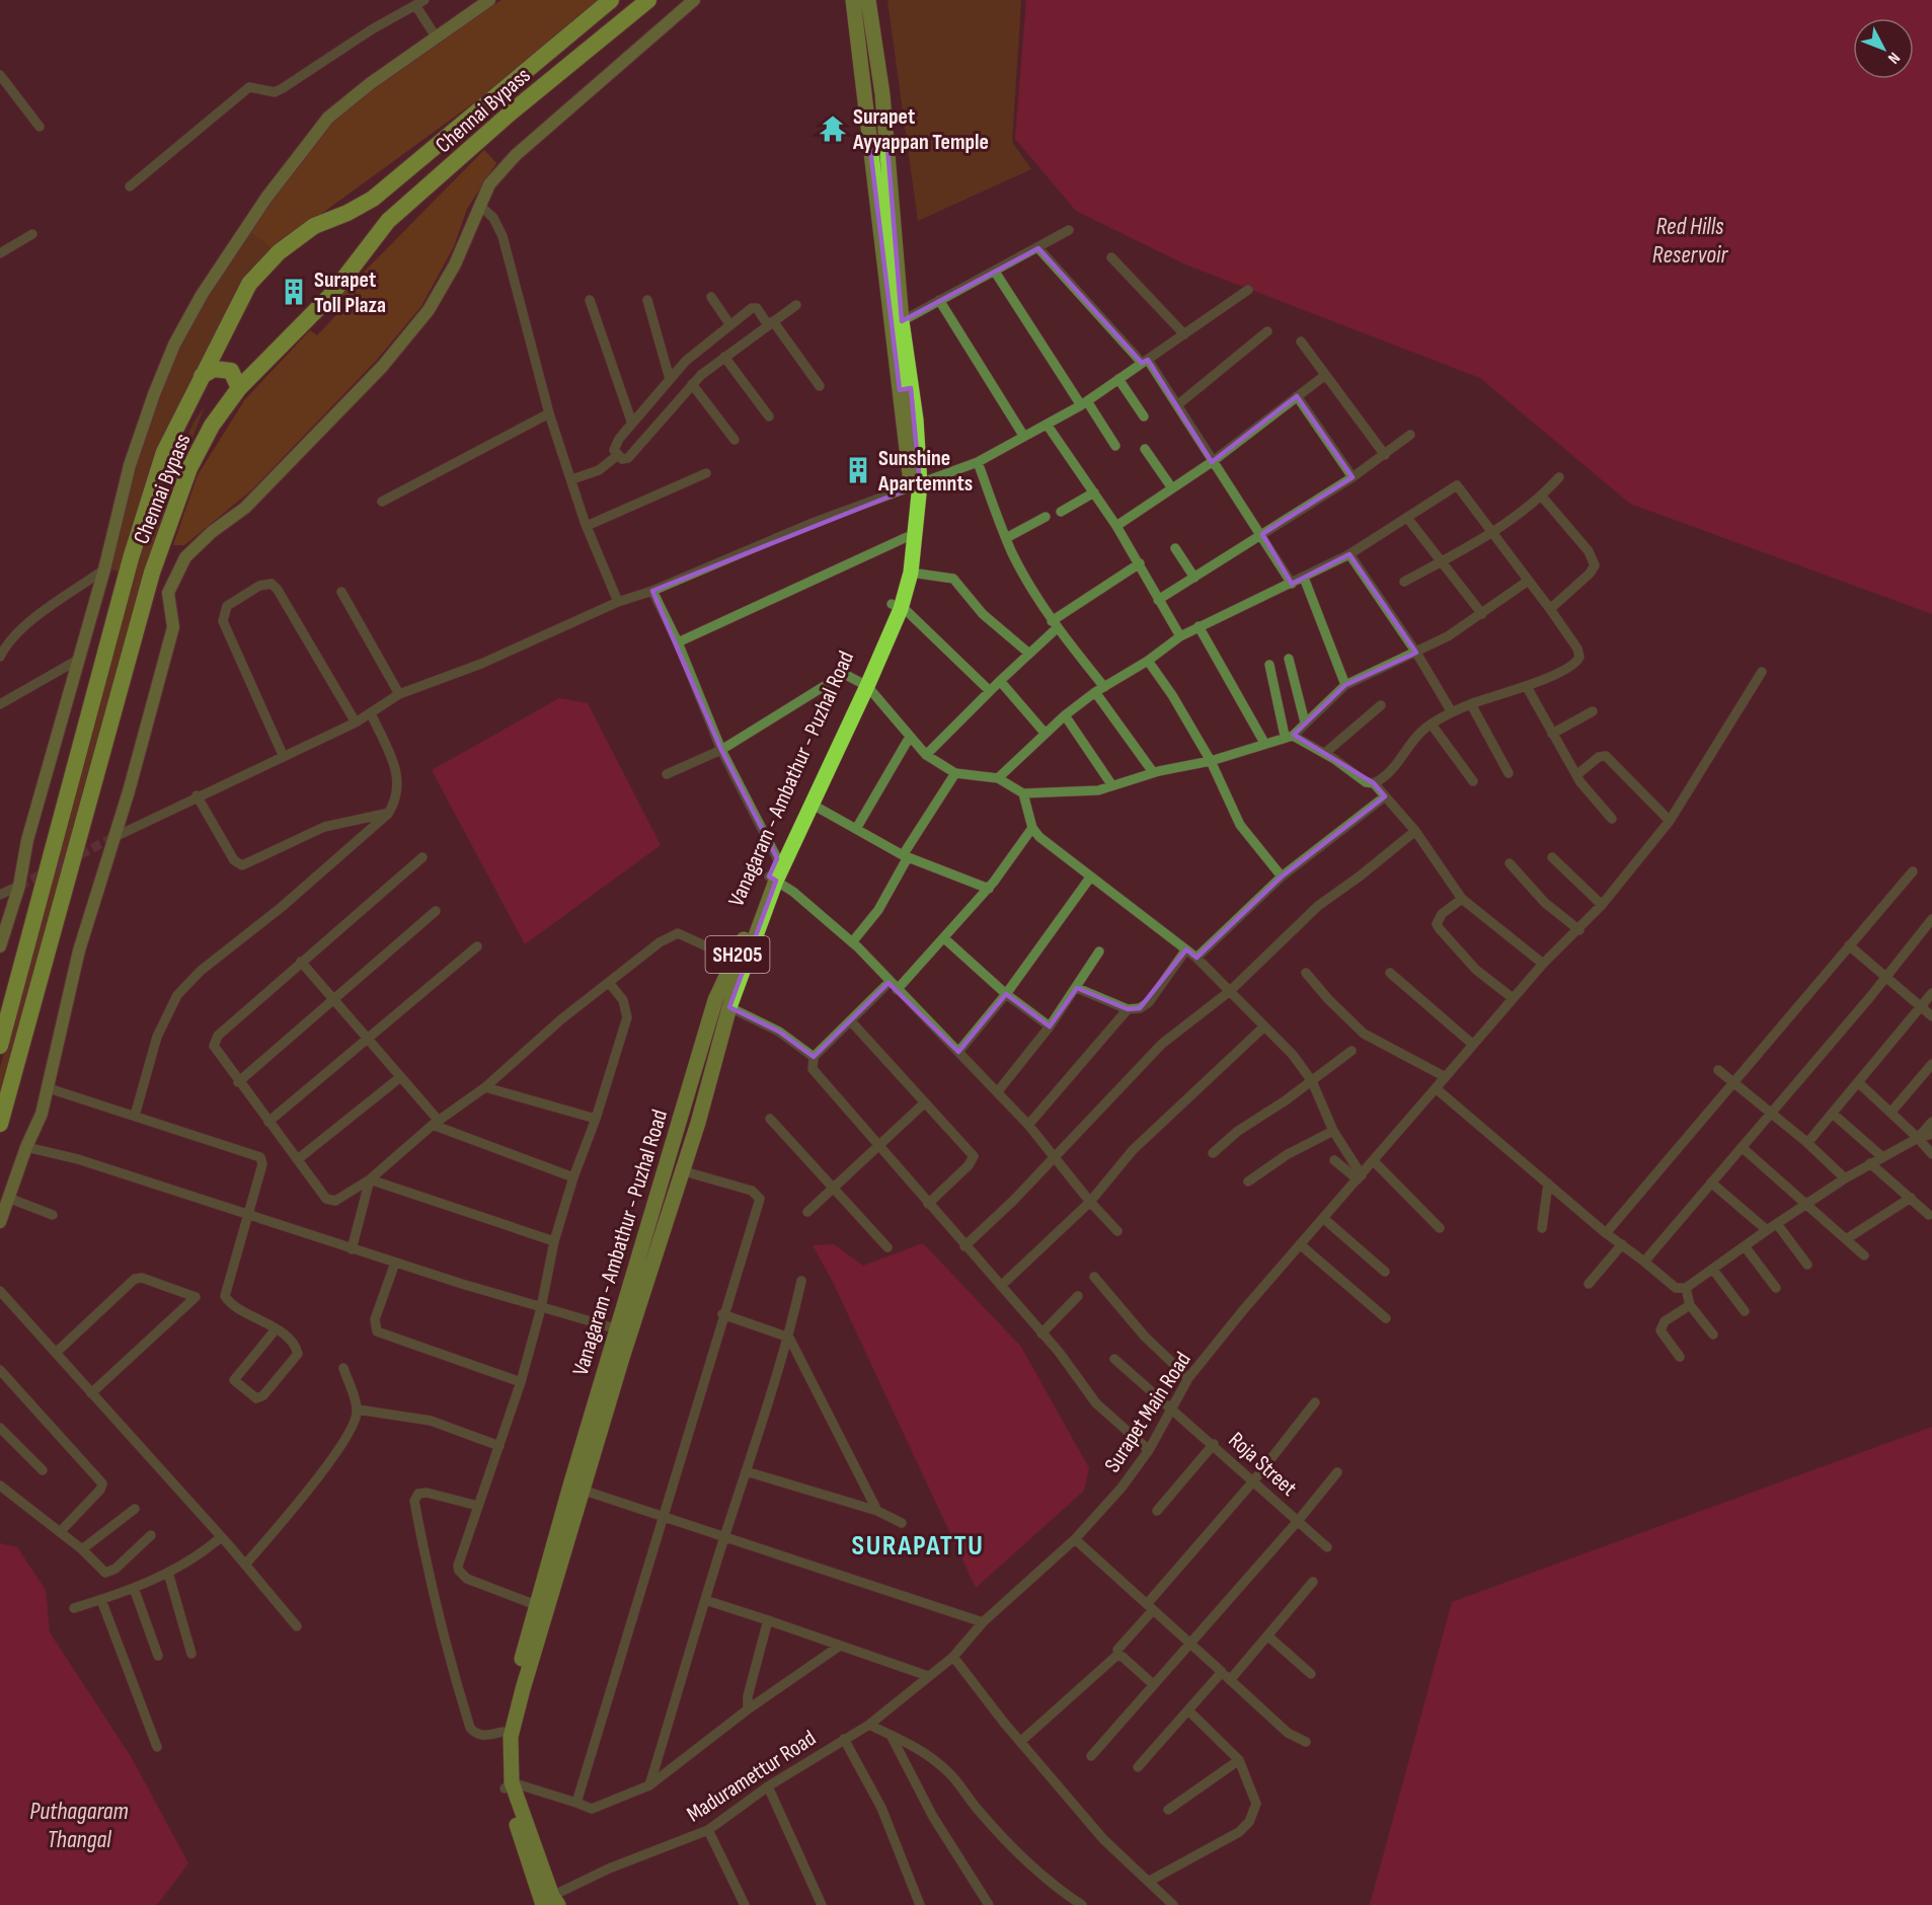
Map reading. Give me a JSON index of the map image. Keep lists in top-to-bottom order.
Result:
{
  "streets": {
    "highway": ["Chennai Bypass"],
    "main road": ["Vanagaram - Ambathur - Puzhal Road", "SH205"],
    "street": ["Surapet Main Road", "Roja Street", "Maduramettur Road"]
  },
  "crossings": [
    ["Vanagaram - Ambathur - Puzhal Road", "Maduramettur Road"],
    ["Surapet Main Road", "Roja Street"],
    ["Surapet Main Road", "Maduramettur Road"]
  ],
  "districts": ["SURAPATTU"],
  "water": ["Red Hills Reservoir", "Puthagaram Thangal"],
  "places": {
    "temple": ["Surapet Ayyappan Temple"],
    "building": ["Surapet Toll Plaza", "Sunshine Apartemnts"]
  },
  "north": "bottom right"
}
